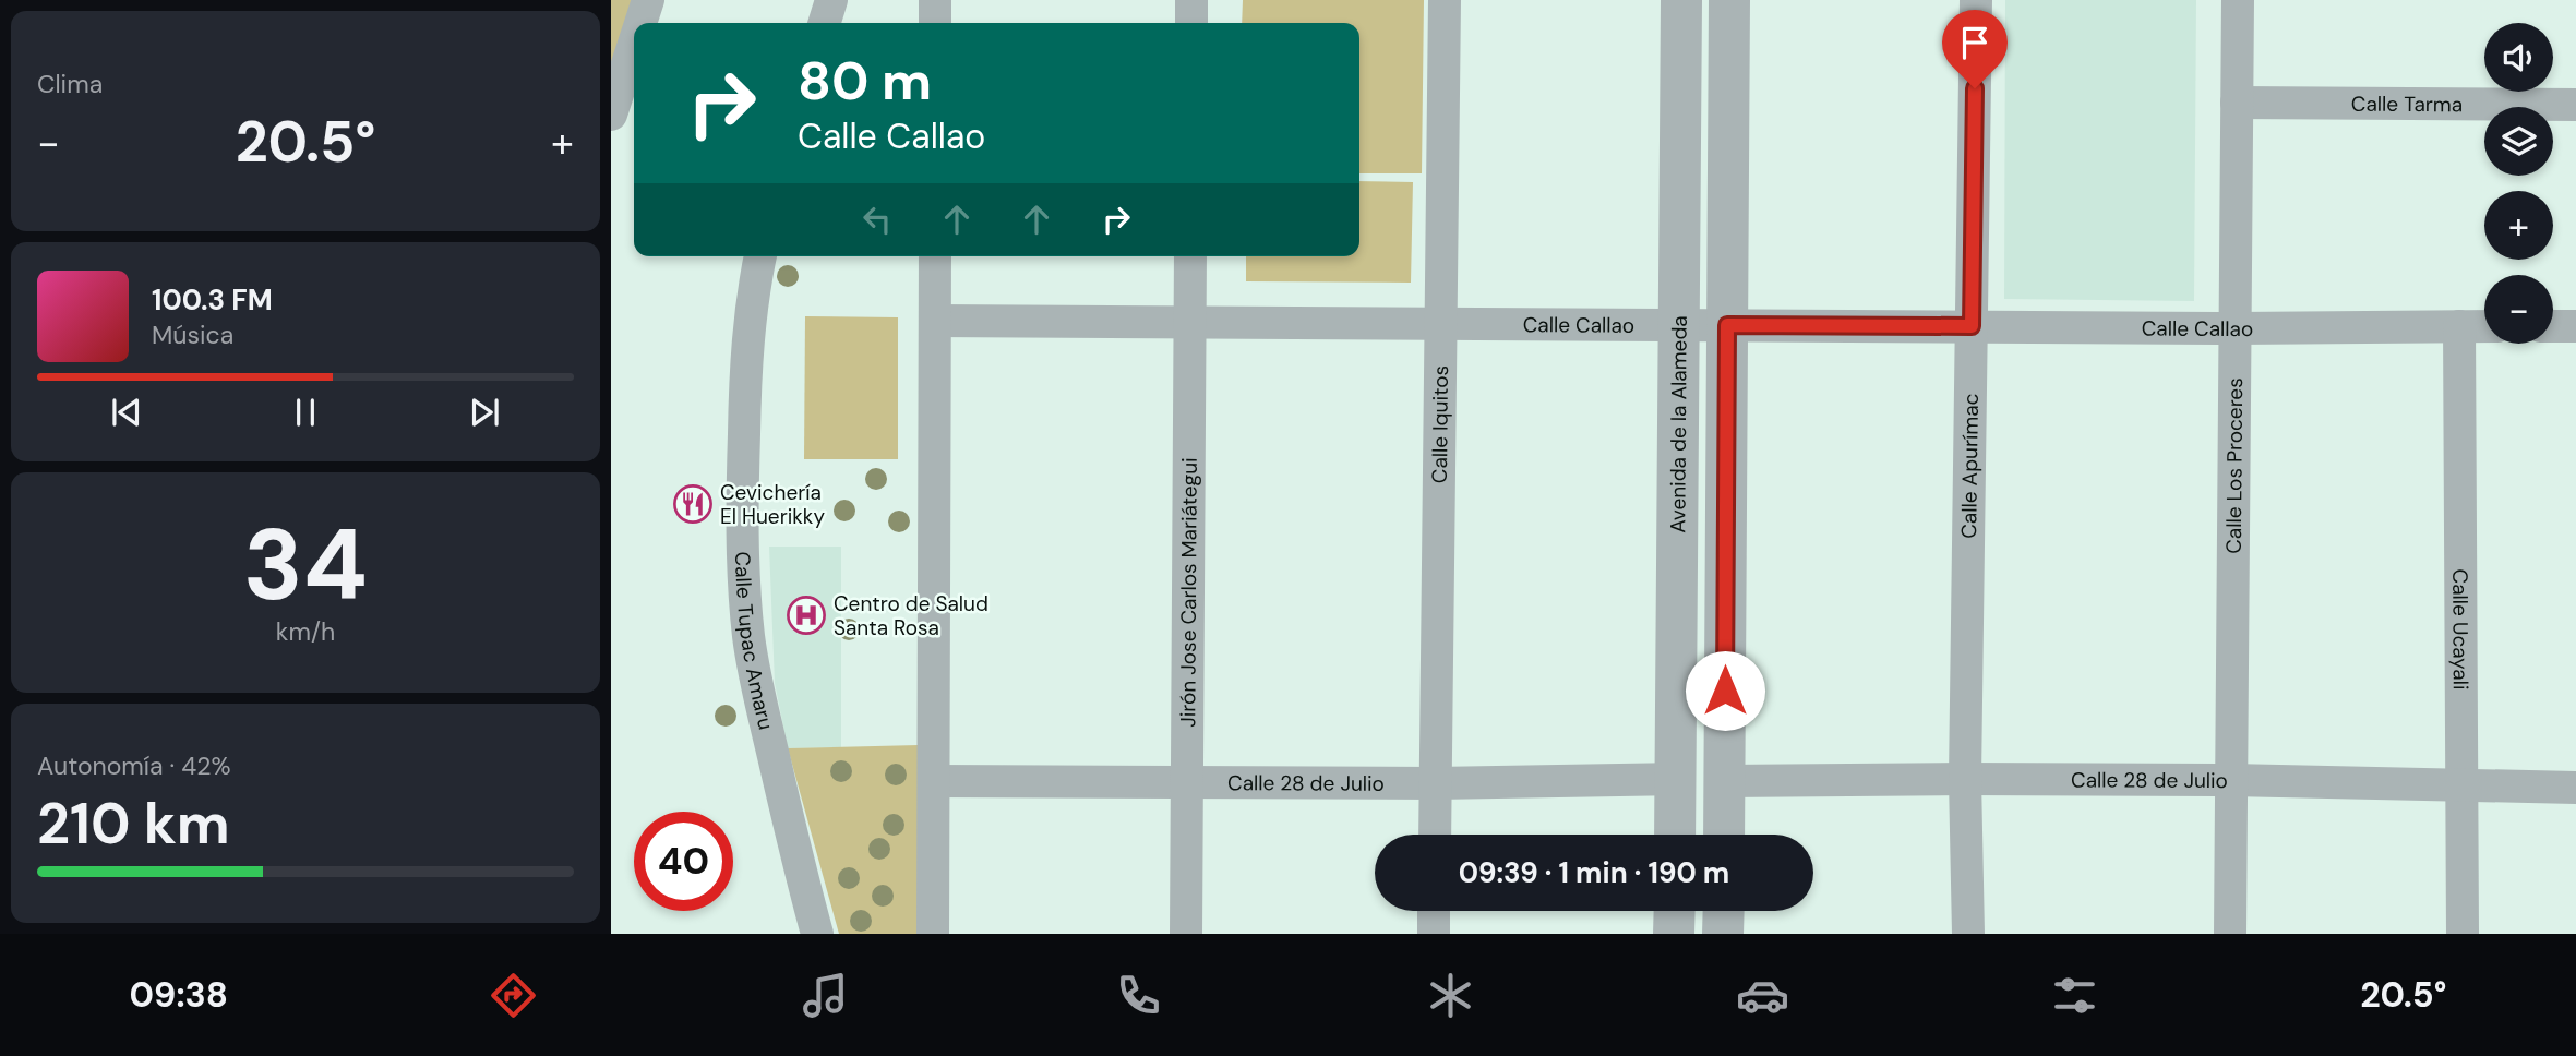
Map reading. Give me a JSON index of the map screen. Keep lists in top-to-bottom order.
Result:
{
  "streets": {
    "street": [
      "Calle Tarma",
      "Calle Callao",
      "Calle Iquitos",
      "Avenida de la Alameda",
      "Calle Apurímac",
      "Calle Los Proceres",
      "Jirón Jose Carlos Mariátegui",
      "Calle Ucayali",
      "Calle Tupac Amaru",
      "Calle 28 de Julio"
    ]
  },
  "crossings": [
    ["Calle Tarma", "Calle Los Proceres"],
    ["Calle Callao", "Calle Iquitos"],
    ["Calle Callao", "Avenida de la Alameda"],
    ["Calle Callao", "Calle Apurímac"],
    ["Calle Callao", "Calle Los Proceres"],
    ["Calle Callao", "Jirón Jose Carlos Mariátegui"],
    ["Calle Callao", "Calle Ucayali"],
    ["Calle Iquitos", "Calle 28 de Julio"],
    ["Avenida de la Alameda", "Calle 28 de Julio"],
    ["Calle Apurímac", "Calle 28 de Julio"],
    ["Calle Los Proceres", "Calle 28 de Julio"],
    ["Jirón Jose Carlos Mariátegui", "Calle 28 de Julio"],
    ["Calle Ucayali", "Calle 28 de Julio"]
  ],
  "places": {
    "restaurant": ["Cevichería El Huerikky"],
    "hospital": ["Centro de Salud Santa Rosa"]
  },
  "page": {
    "tile": [
      "Clima",
      ["34", "km/h"],
      ["Autonomía · 42%", "210 km"]
    ],
    "map_buttons": ["+", "−"],
    "turn": ["80 m", "Calle Callao"],
    "heat": ["−", "20.5°", "+"],
    "song": ["100.3 FM", "Música"],
    "limit": "40",
    "trip": "09:39 · 1 min · 190 m",
    "tabs": ["09:38", "20.5°"]
  }
}
